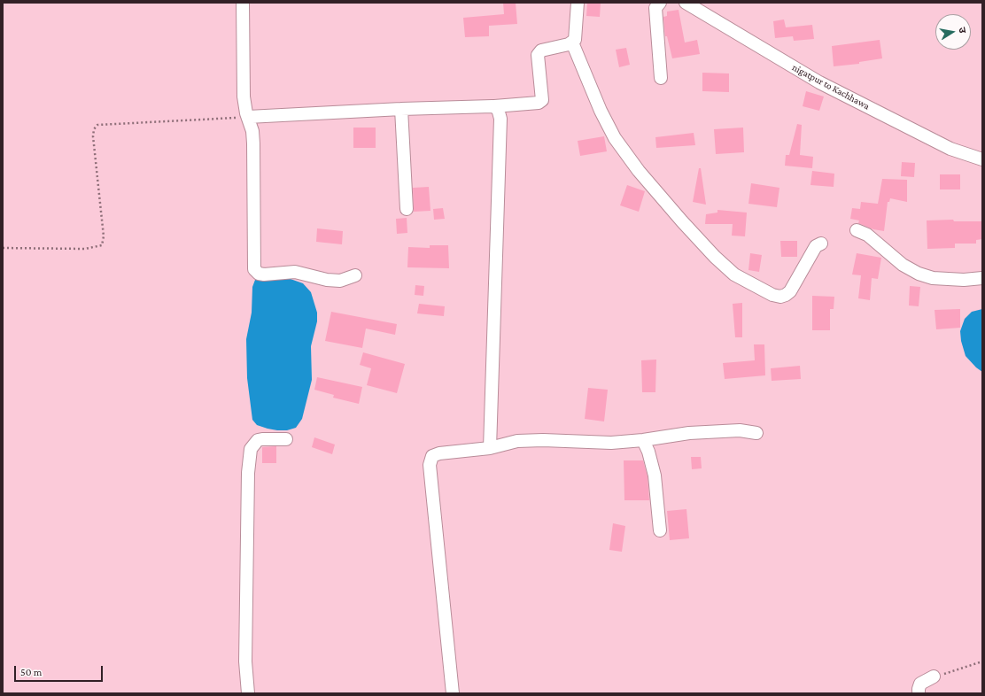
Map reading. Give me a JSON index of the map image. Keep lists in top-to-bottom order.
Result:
{
  "streets": {
    "street": ["nigatpur to Kachhawa"]
  },
  "scale_bar": "50 m",
  "north": "right"
}
